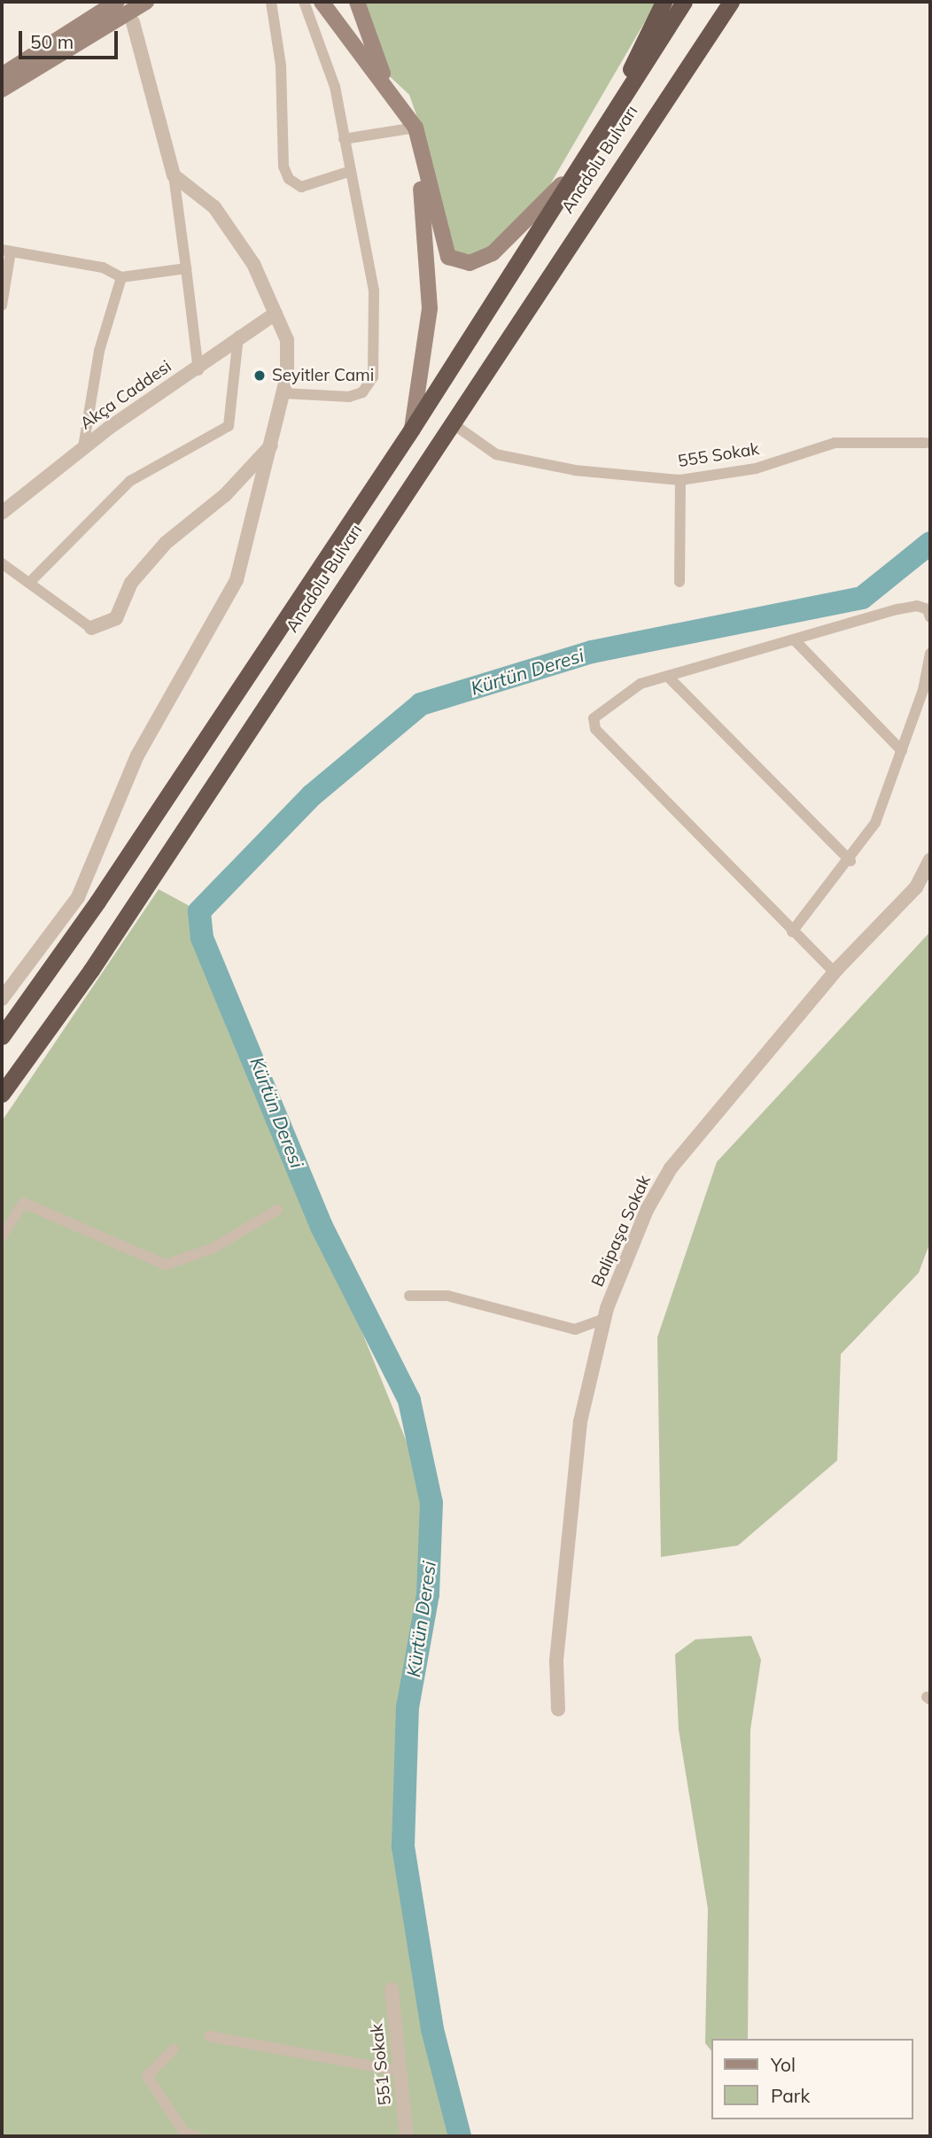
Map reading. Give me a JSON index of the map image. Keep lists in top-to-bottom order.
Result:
{
  "streets": {
    "highway": ["Anadolu Bulvarı"],
    "street": [
      "Akça Caddesi",
      "555 Sokak",
      "Balipaşa Sokak",
      "551 Sokak"
    ]
  },
  "crossings": [
    ["Anadolu Bulvarı", "555 Sokak"]
  ],
  "water": ["Kürtün Deresi"],
  "places": ["Seyitler Cami"],
  "legend": ["Yol", "Park"],
  "scale_bar": "50 m"
}
